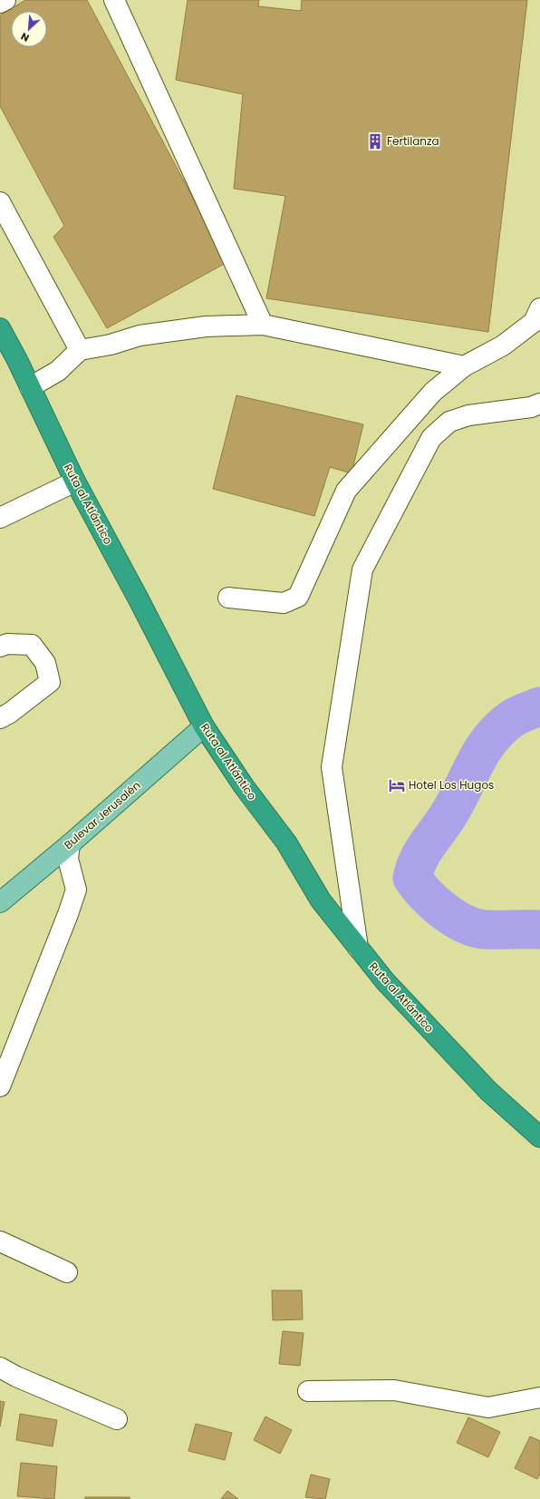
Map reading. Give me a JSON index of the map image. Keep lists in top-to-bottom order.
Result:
{
  "streets": {
    "highway": ["Ruta al Atlántico"],
    "main road": ["Bulevar Jerusalén"]
  },
  "crossings": [
    ["Ruta al Atlántico", "Bulevar Jerusalén"]
  ],
  "places": {
    "building": ["Fertilanza"],
    "hotel": ["Hotel Los Hugos"]
  },
  "north": "bottom left"
}
